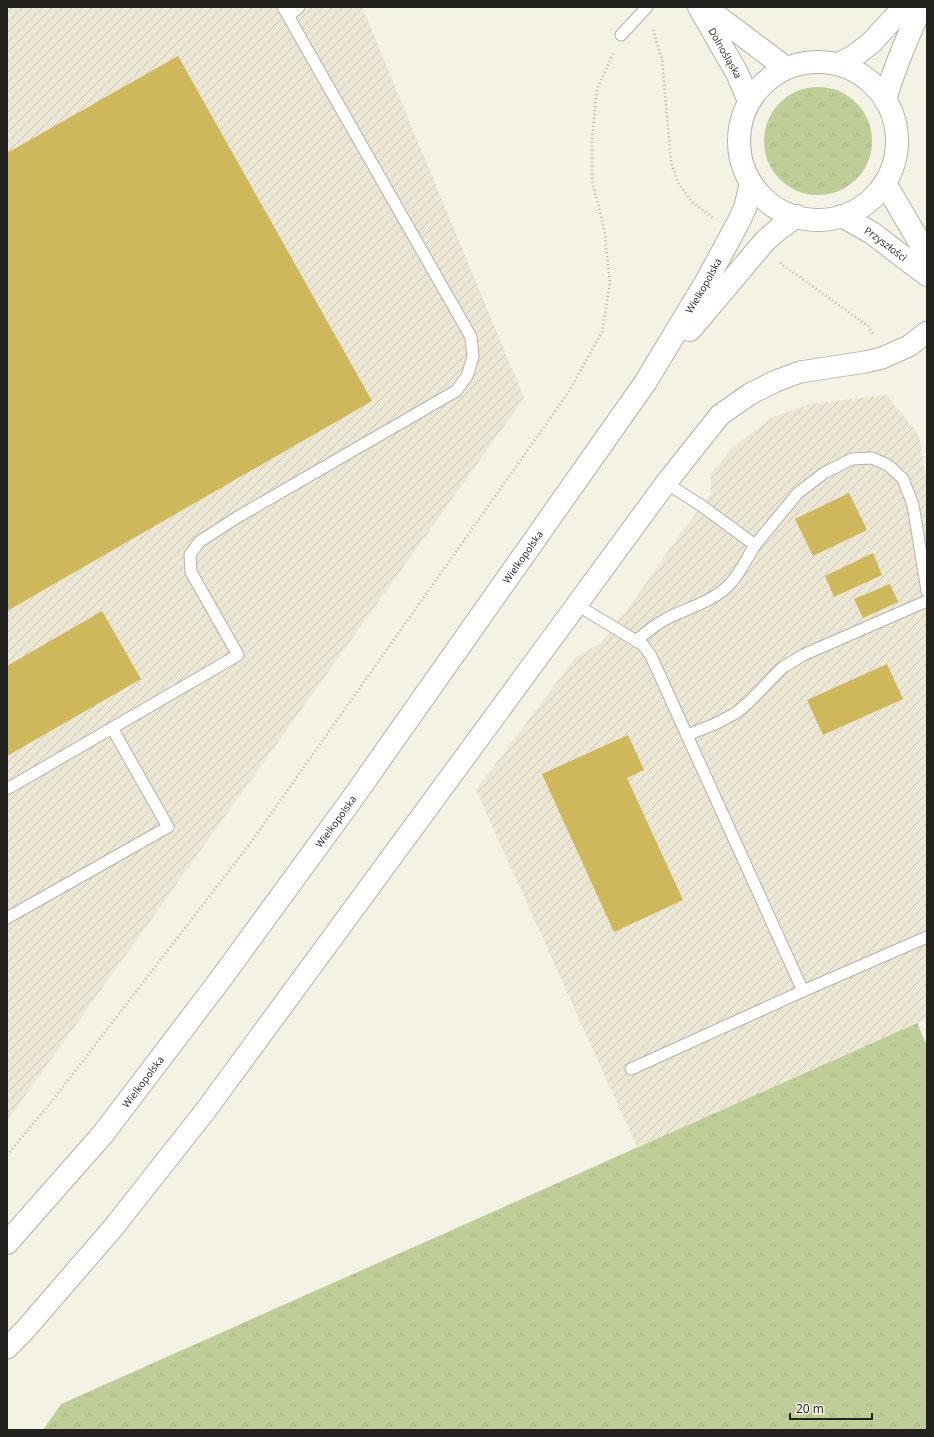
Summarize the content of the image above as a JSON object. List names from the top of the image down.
{
  "streets": {
    "main road": ["Dolnośląska", "Przyszłości", "Wielkopolska"]
  },
  "scale_bar": "20 m"
}
